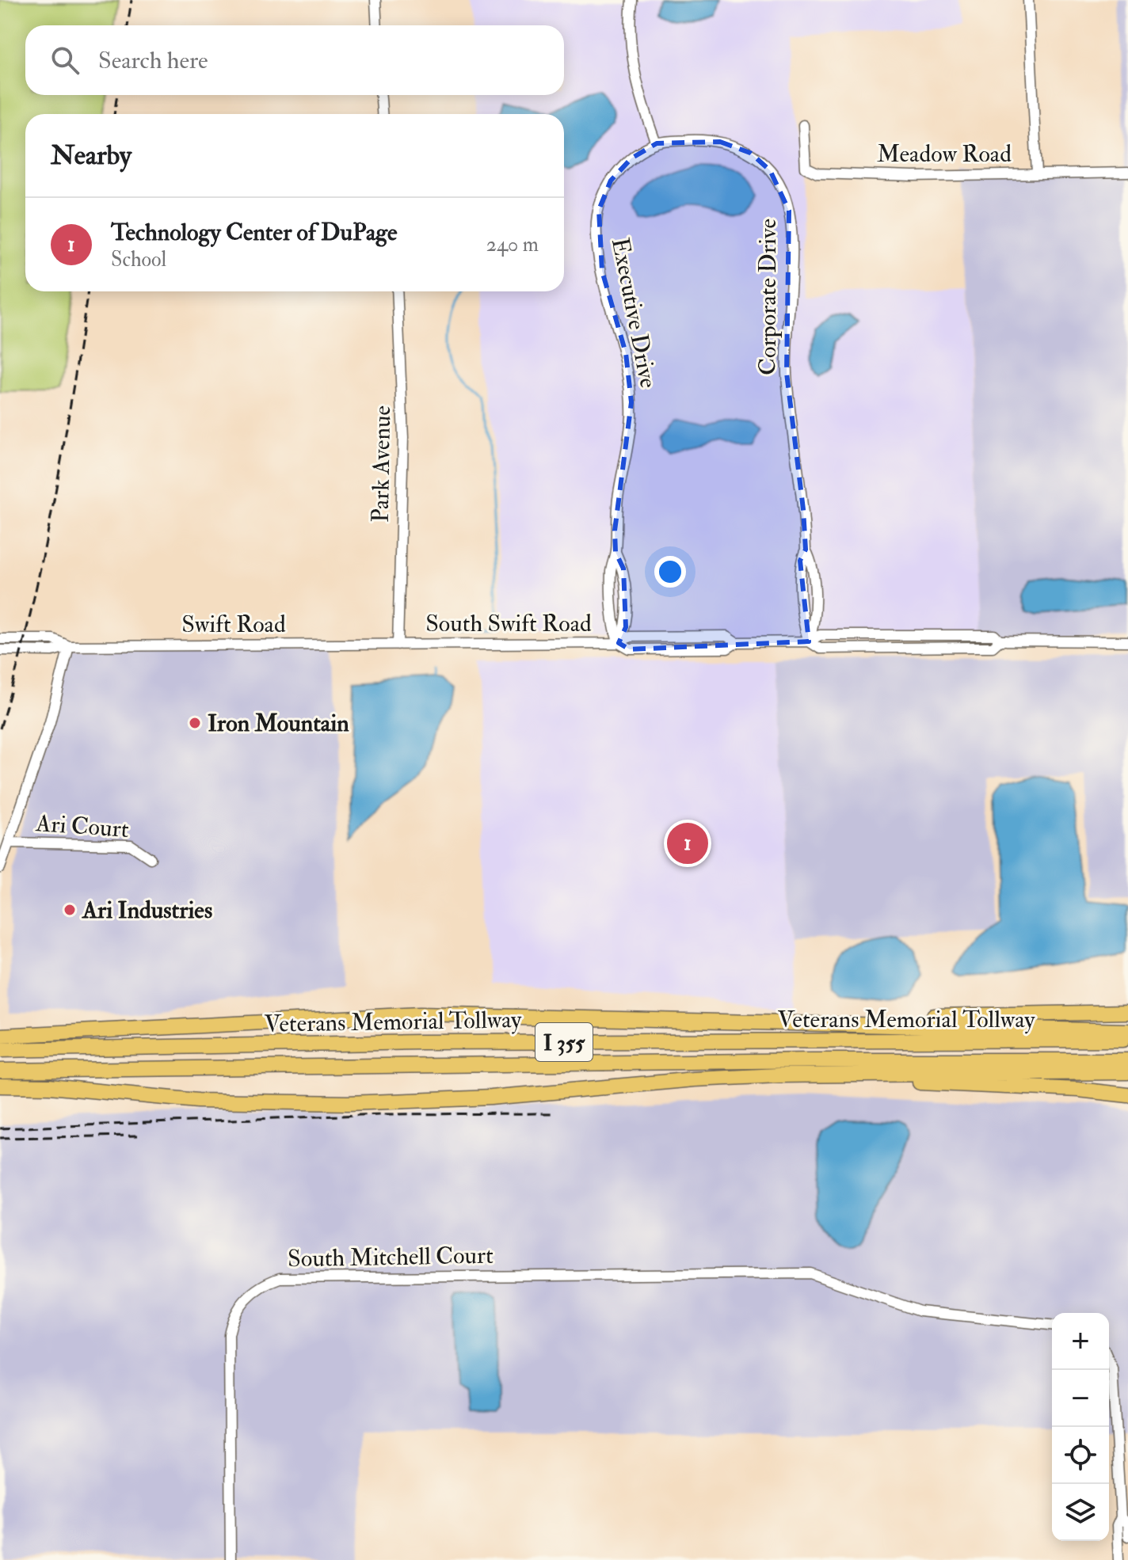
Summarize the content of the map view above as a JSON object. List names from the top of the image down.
{
  "streets": {
    "highway": ["Veterans Memorial Tollway", "I 355"],
    "street": [
      "Meadow Road",
      "Corporate Drive",
      "Executive Drive",
      "Park Avenue",
      "South Swift Road",
      "Swift Road",
      "Ari Court",
      "South Mitchell Court"
    ]
  },
  "crossings": [
    ["Corporate Drive", "Executive Drive"],
    ["Corporate Drive", "South Swift Road"],
    ["Executive Drive", "South Swift Road"],
    ["Park Avenue", "South Swift Road"],
    ["Park Avenue", "Swift Road"],
    ["South Swift Road", "Swift Road"]
  ],
  "places": ["Iron Mountain", "Ari Industries"],
  "page": {
    "search": "Search here",
    "heading": "Nearby",
    "list": [
      {
        "mark": "1",
        "name": "Technology Center of DuPage",
        "note": "School",
        "value": "240 m"
      }
    ],
    "pins": "1",
    "map_buttons": ["+", "−"]
  }
}
